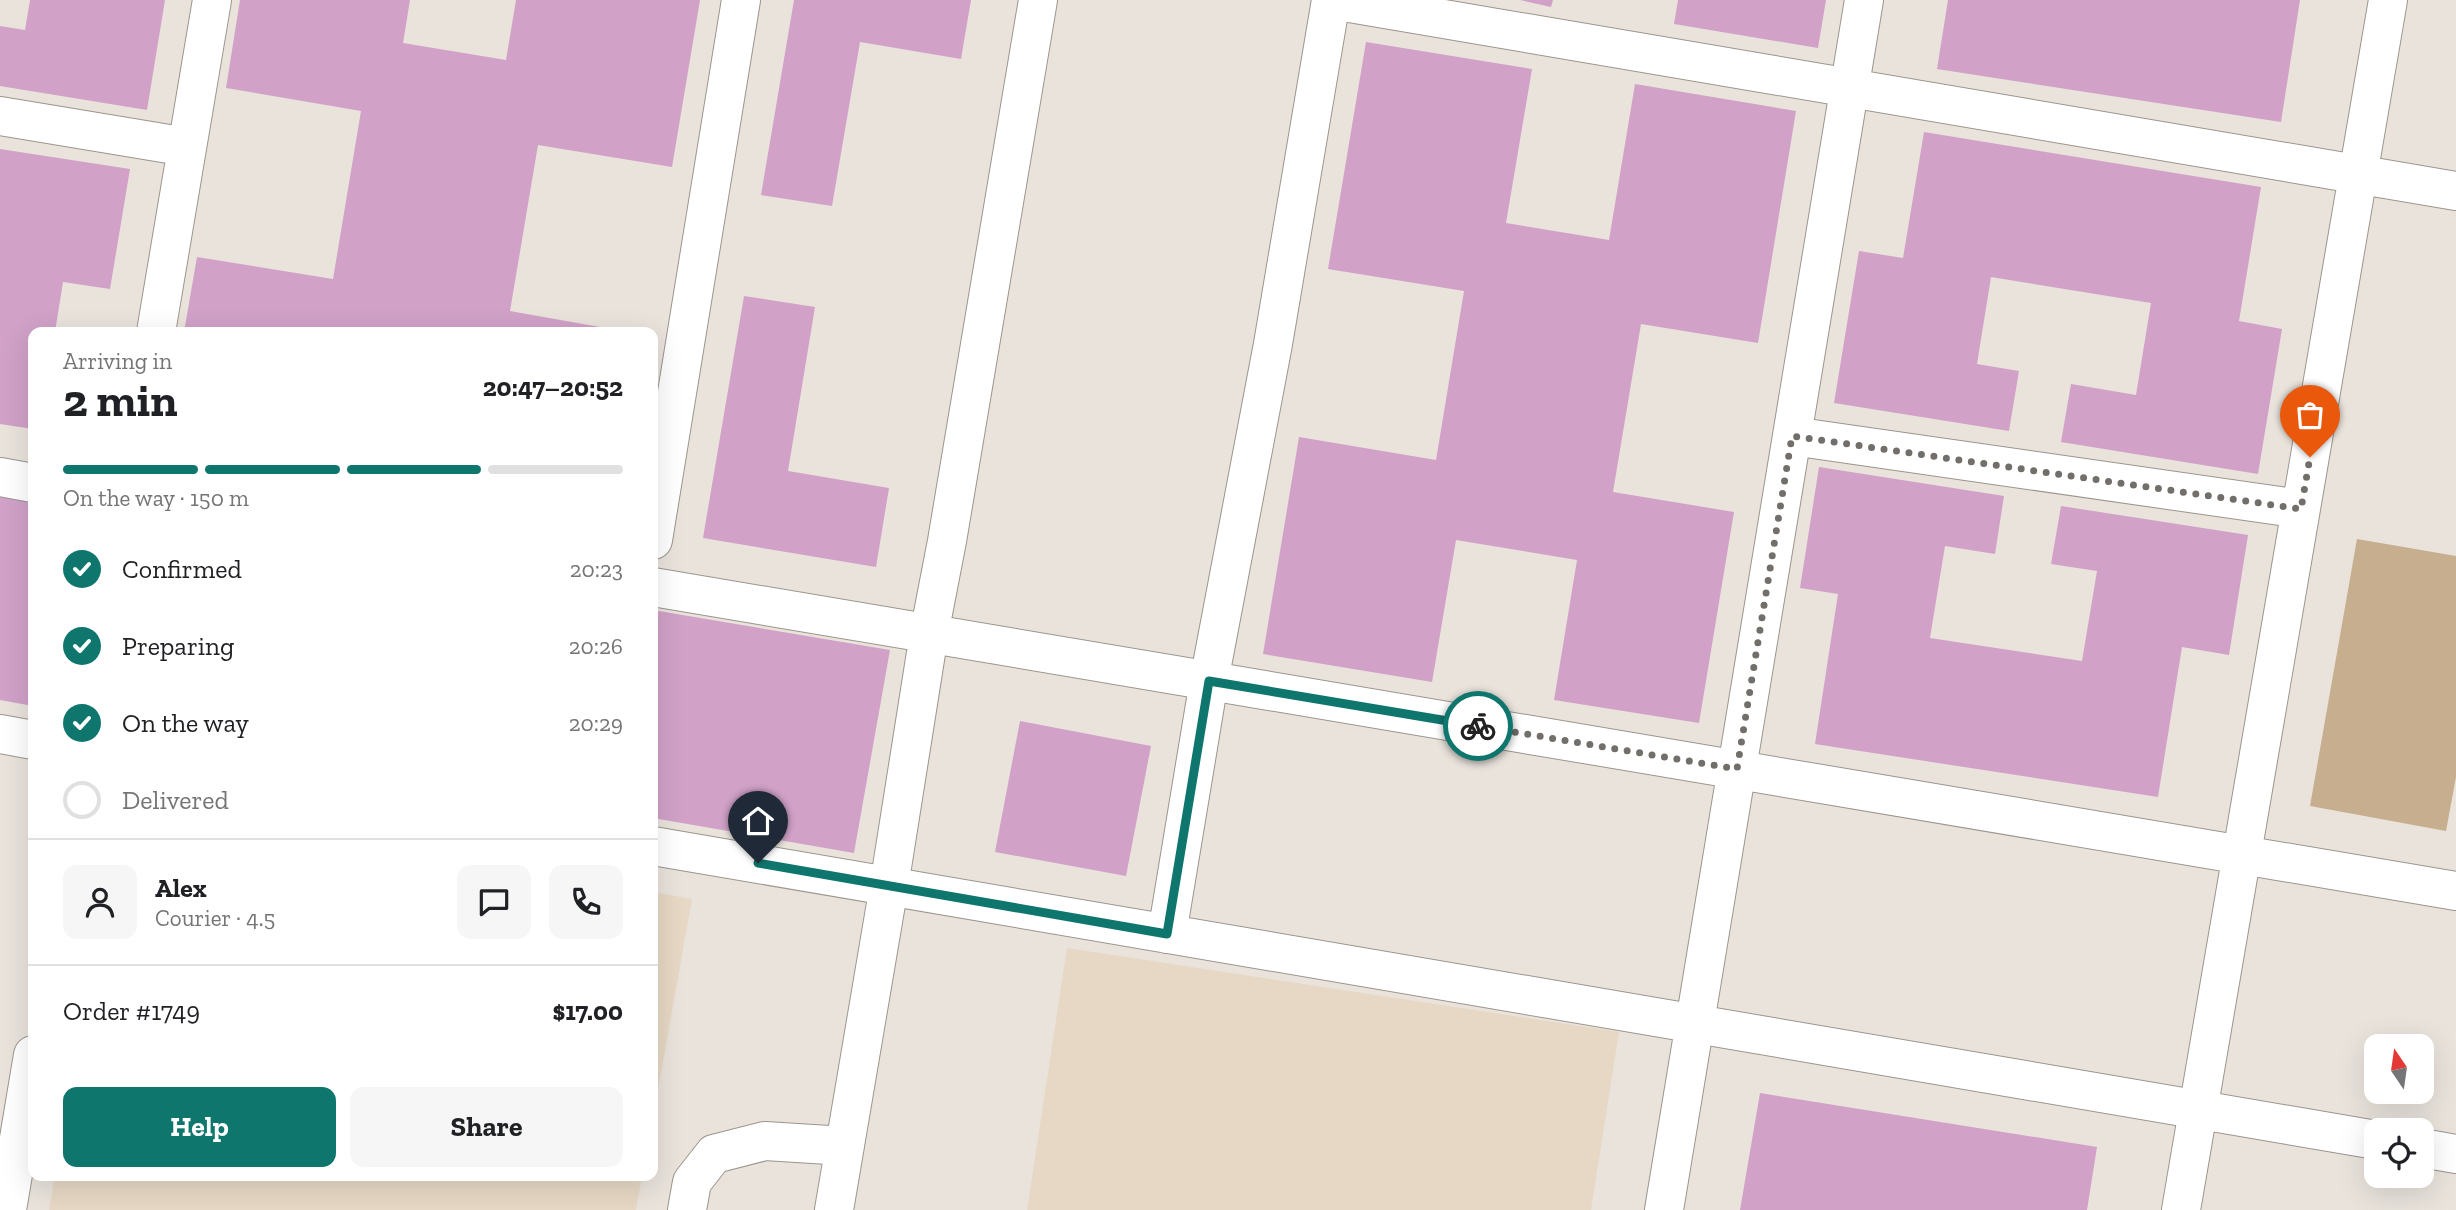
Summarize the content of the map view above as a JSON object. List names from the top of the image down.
{
  "north": "top",
  "page": {
    "heading": ["2 min", "Arriving in", "20:47–20:52"],
    "panel": [
      "Alex",
      "Courier · 4.5",
      "Order #1749",
      "$17.00"
    ],
    "bar": "On the way · 150 m",
    "list": [
      ["Confirmed", "20:23"],
      ["Preparing", "20:26"],
      ["On the way", "20:29"],
      "Delivered"
    ],
    "buttons": ["Help", "Share"]
  }
}
